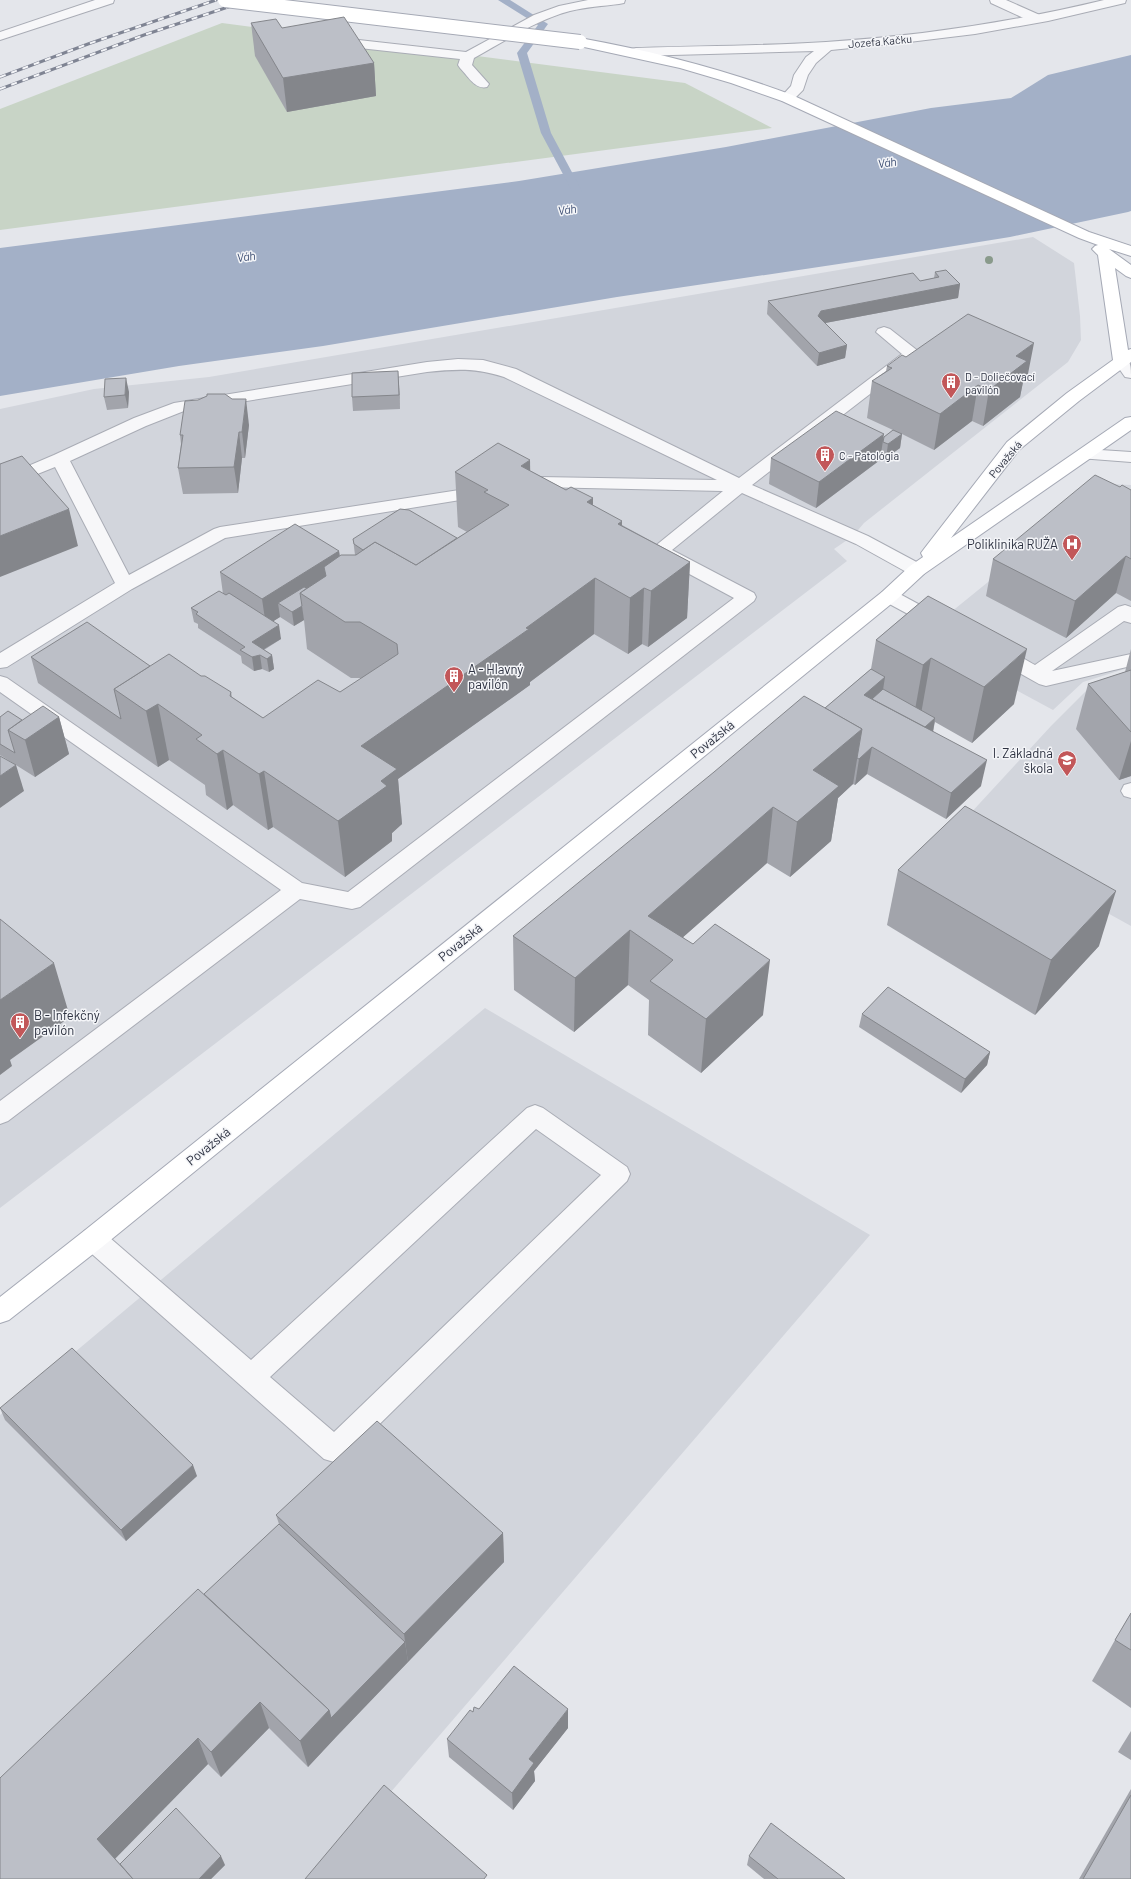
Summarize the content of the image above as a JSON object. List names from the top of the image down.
{
  "streets": {
    "main road": ["Považská"],
    "street": ["Jozefa Kačku"]
  },
  "water": ["Váh"],
  "places": {
    "building": [
      "D - Doliečovací pavilón",
      "C - Patológia",
      "A - Hlavný pavilón",
      "B - Infekčný pavilón"
    ],
    "hospital": ["Poliklinika RUŽA"],
    "school or university": ["I. Základná škola"]
  }
}
